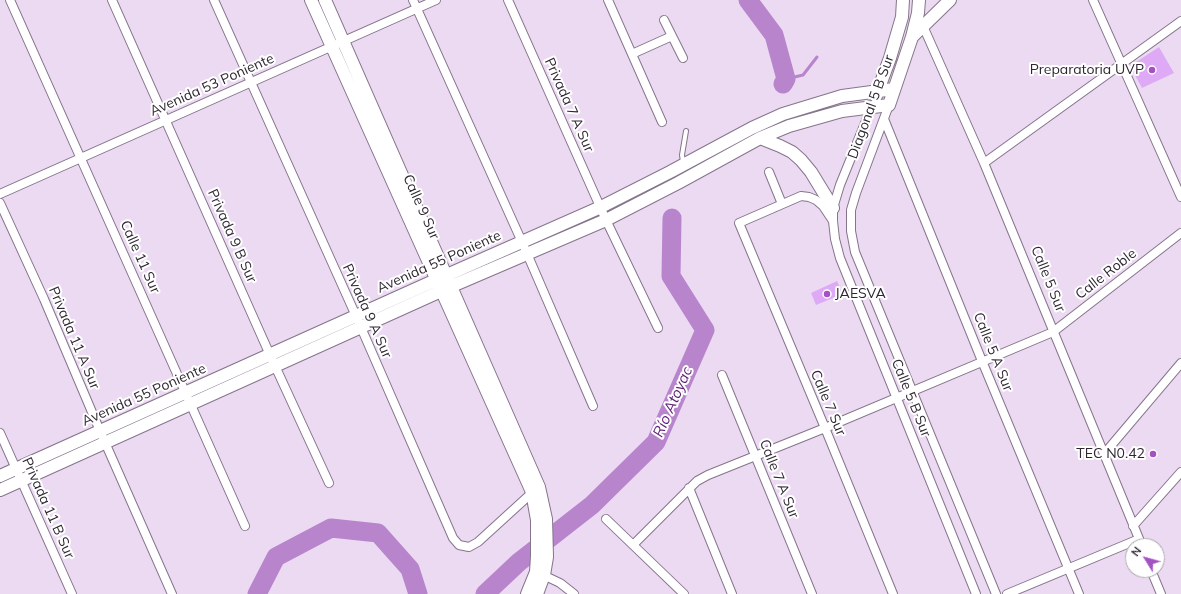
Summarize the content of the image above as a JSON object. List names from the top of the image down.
{
  "streets": {
    "main road": ["Diagonal 5 B Sur", "Calle 9 Sur", "Avenida 55 Poniente"],
    "street": [
      "Avenida 53 Poniente",
      "Privada 7 A Sur",
      "Privada 9 B Sur",
      "Calle 11 Sur",
      "Calle Roble",
      "Calle 5 Sur",
      "Privada 9 A Sur",
      "Privada 11 A Sur",
      "Calle 5 A Sur",
      "Calle 5 B Sur",
      "Calle 7 Sur",
      "Calle 7 A Sur",
      "Privada 11 B Sur"
    ]
  },
  "crossings": [
    ["Avenida 53 Poniente", "Calle 9 Sur"],
    ["Avenida 53 Poniente", "Privada 9 B Sur"],
    ["Avenida 53 Poniente", "Calle 11 Sur"],
    ["Avenida 53 Poniente", "Privada 9 A Sur"],
    ["Privada 7 A Sur", "Avenida 55 Poniente"],
    ["Diagonal 5 B Sur", "Avenida 55 Poniente"],
    ["Diagonal 5 B Sur", "Calle 5 A Sur"],
    ["Diagonal 5 B Sur", "Calle 5 B Sur"],
    ["Calle 9 Sur", "Avenida 55 Poniente"],
    ["Calle 9 Sur", "Privada 9 A Sur"],
    ["Privada 9 B Sur", "Avenida 55 Poniente"],
    ["Calle 11 Sur", "Avenida 55 Poniente"],
    ["Avenida 55 Poniente", "Privada 9 A Sur"],
    ["Avenida 55 Poniente", "Privada 11 A Sur"],
    ["Avenida 55 Poniente", "Privada 11 B Sur"],
    ["Calle Roble", "Calle 5 Sur"],
    ["Calle Roble", "Calle 5 A Sur"],
    ["Calle Roble", "Calle 5 B Sur"],
    ["Calle Roble", "Calle 7 Sur"],
    ["Calle Roble", "Calle 7 A Sur"]
  ],
  "water": ["Río Atoyac"],
  "places": ["Preparatoria UVP", "JAESVA", "TEC N0.42"],
  "north": "top left"
}
